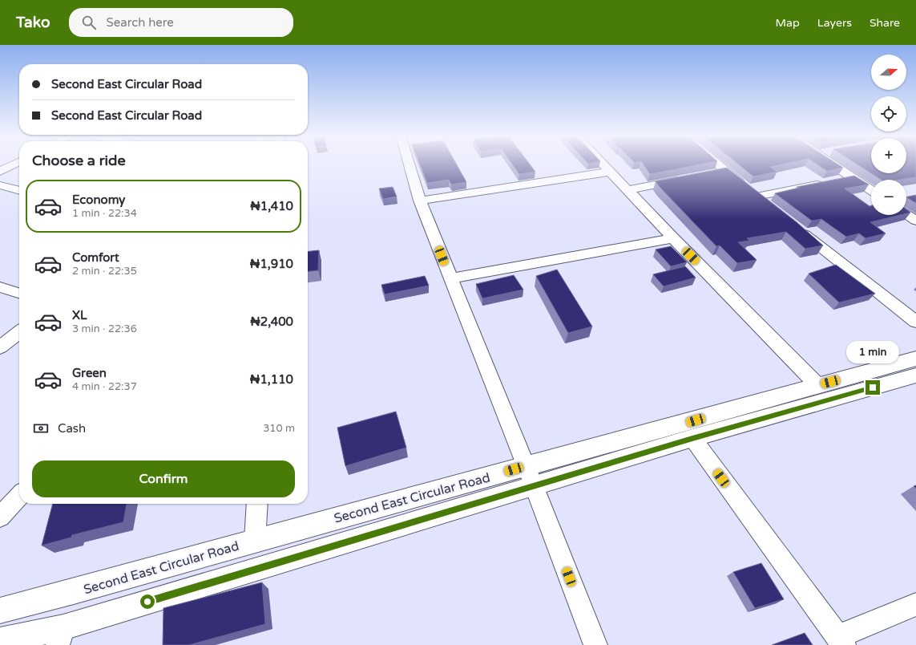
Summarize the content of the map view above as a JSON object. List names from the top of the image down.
{
  "streets": {
    "main road": ["Second East Circular Road"]
  },
  "north": "right",
  "page": {
    "header": "Tako",
    "search": "Search here",
    "nav": ["Map", "Layers", "Share"],
    "map_buttons": ["+", "−"],
    "banner": ["Second East Circular Road", "Second East Circular Road"],
    "heading": "Choose a ride",
    "list": [
      {
        "name": "Economy",
        "note": "1 min · 22:34",
        "value": "₦1,410"
      },
      {
        "name": "Comfort",
        "note": "2 min · 22:35",
        "value": "₦1,910"
      },
      {
        "name": "XL",
        "note": "3 min · 22:36",
        "value": "₦2,400"
      },
      {
        "name": "Green",
        "note": "4 min · 22:37",
        "value": "₦1,110"
      }
    ],
    "bubble": "1 min",
    "pay": ["Cash", "310 m"],
    "buttons": "Confirm"
  }
}
